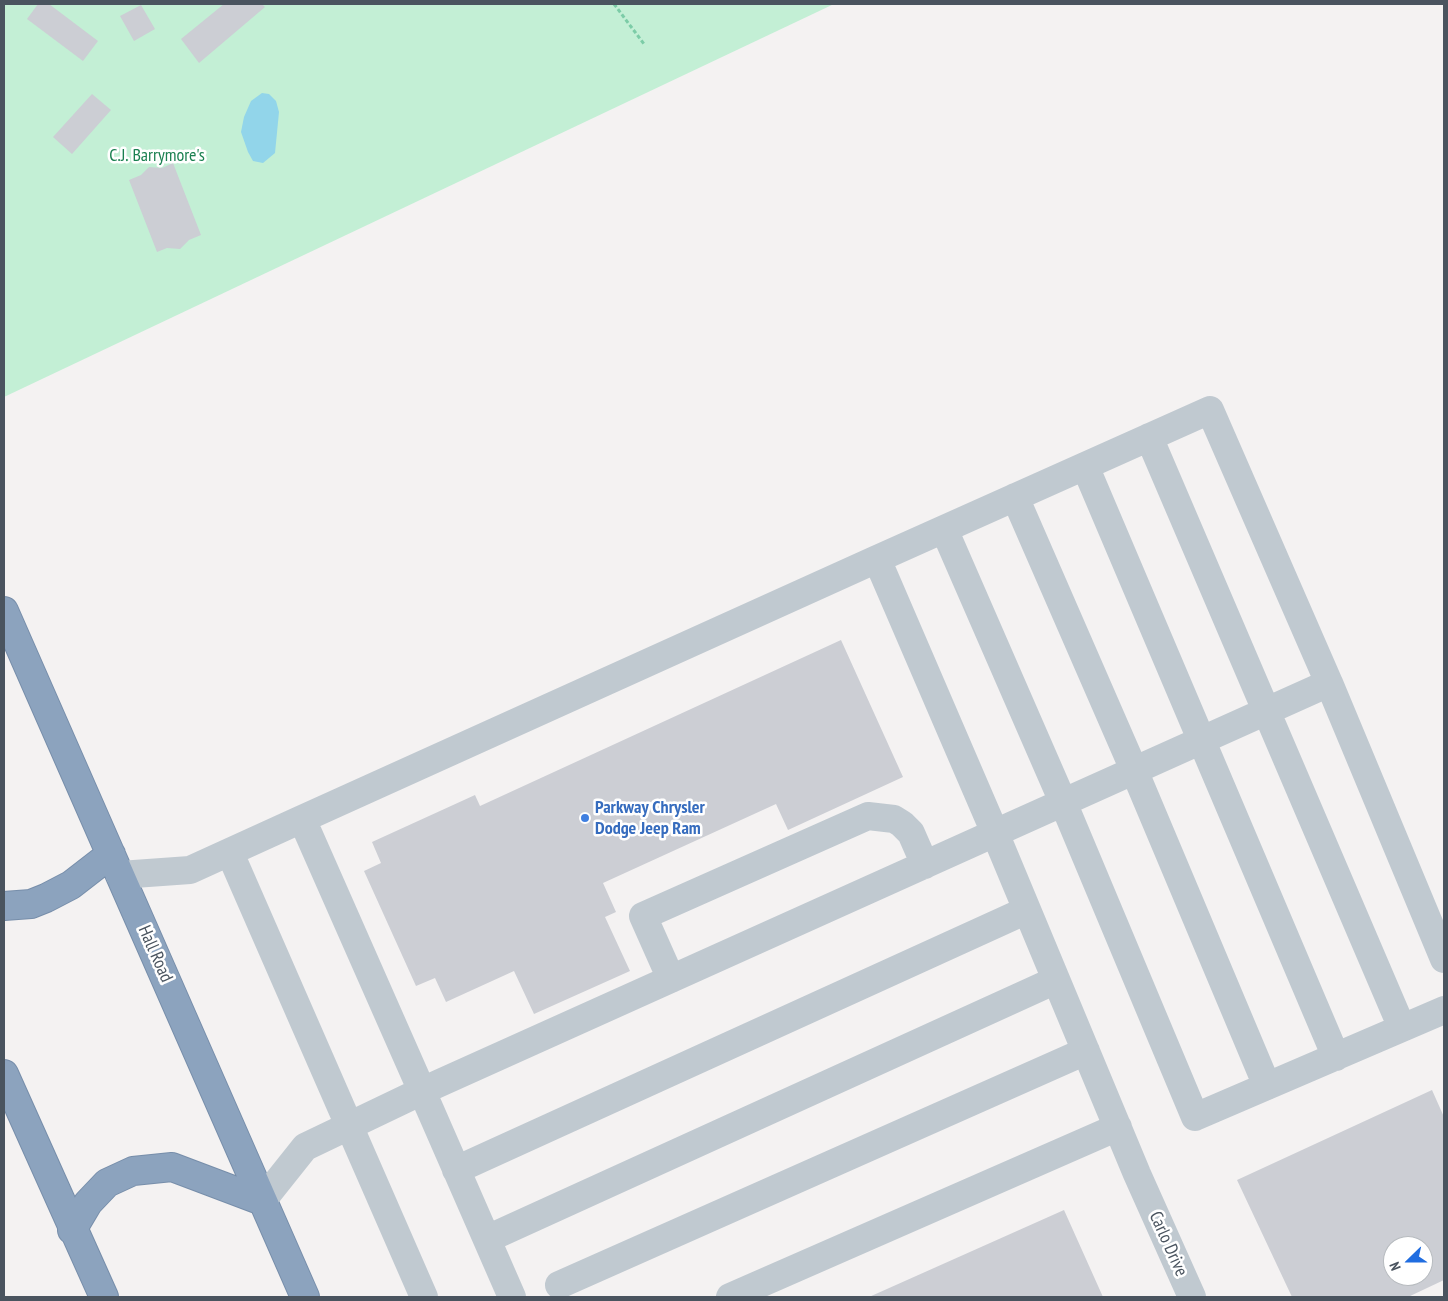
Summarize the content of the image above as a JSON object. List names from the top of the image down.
{
  "streets": {
    "highway": ["Hall Road"],
    "street": ["Carlo Drive"]
  },
  "parks": ["C.J. Barrymore's"],
  "places": ["Parkway Chrysler Dodge Jeep Ram"],
  "north": "left"
}
